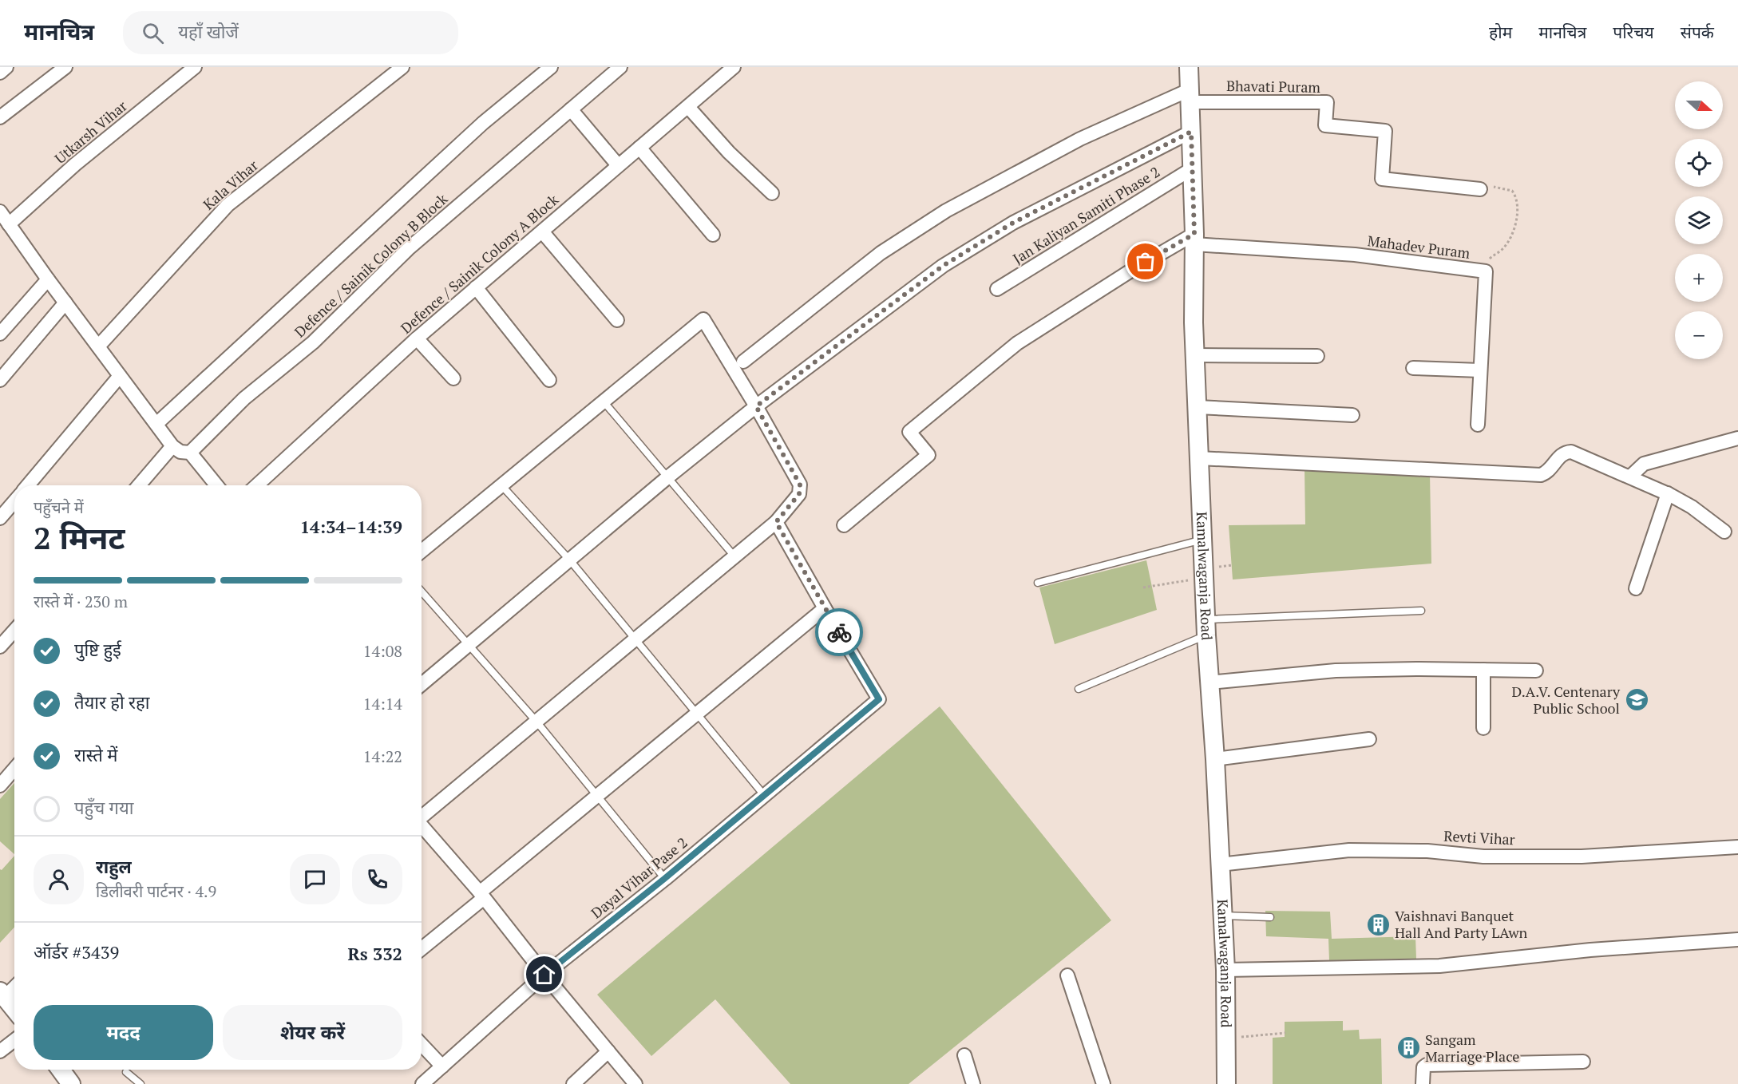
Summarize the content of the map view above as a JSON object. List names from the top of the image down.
{
  "streets": {
    "main road": ["Kamalwaganja Road"],
    "street": [
      "Bhavati Puram",
      "Utkarsh Vihar",
      "Kala Vihar",
      "Jan Kaliyan Samiti Phase 2",
      "Mahadev Puram",
      "Defence / Sainik Colony A Block",
      "Defence / Sainik Colony B Block",
      "Revti Vihar",
      "Dayal Vihar Pase 2"
    ]
  },
  "crossings": [
    ["Bhavati Puram", "Kamalwaganja Road"],
    ["Jan Kaliyan Samiti Phase 2", "Kamalwaganja Road"],
    ["Mahadev Puram", "Kamalwaganja Road"],
    ["Kamalwaganja Road", "Revti Vihar"]
  ],
  "places": {
    "school or university": ["D.A.V. Centenary Public School"],
    "building": ["Vaishnavi Banquet Hall And Party LAwn", "Sangam Marriage Place"]
  },
  "north": "right",
  "page": {
    "header": "मानचित्र",
    "search": "यहाँ खोजें",
    "nav": [
      "होम",
      "मानचित्र",
      "परिचय",
      "संपर्क"
    ],
    "map_buttons": ["+", "−"],
    "heading": ["2 मिनट", "पहुँचने में", "14:34–14:39"],
    "panel": [
      "राहुल",
      "डिलीवरी पार्टनर · 4.9",
      "ऑर्डर #3439",
      "Rs 332"
    ],
    "bar": "रास्ते में · 230 m",
    "list": [
      ["पुष्टि हुई", "14:08"],
      ["तैयार हो रहा", "14:14"],
      ["रास्ते में", "14:22"],
      "पहुँच गया"
    ],
    "buttons": ["मदद", "शेयर करें"]
  }
}
